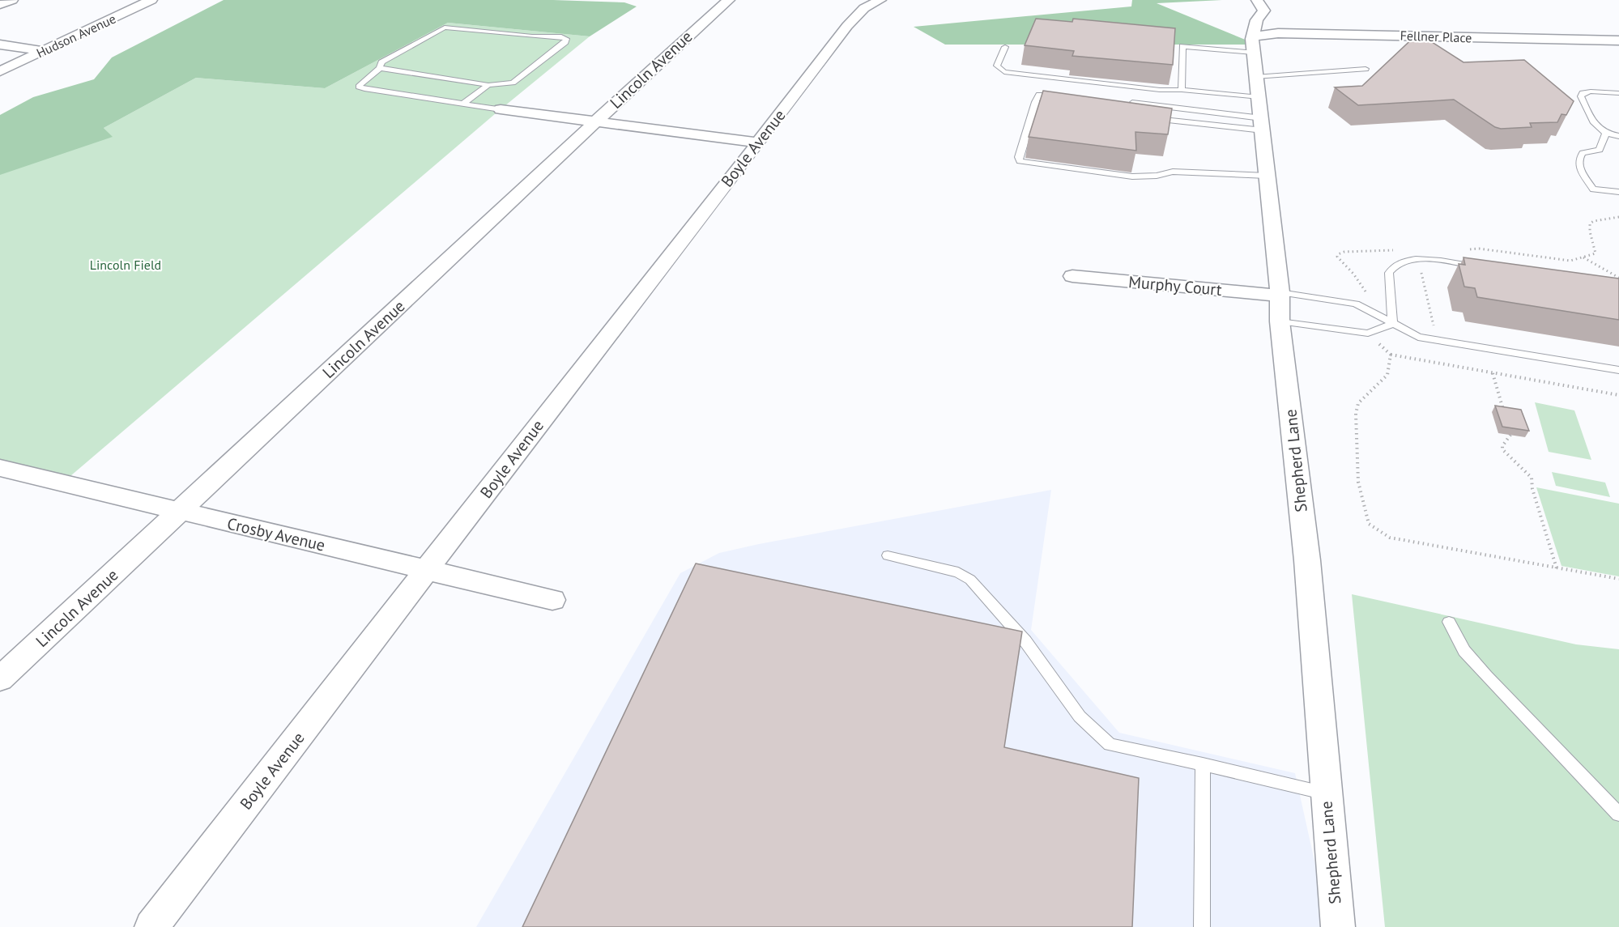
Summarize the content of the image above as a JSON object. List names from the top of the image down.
{
  "streets": {
    "street": [
      "Hudson Avenue",
      "Fellner Place",
      "Lincoln Avenue",
      "Boyle Avenue",
      "Murphy Court",
      "Shepherd Lane",
      "Crosby Avenue"
    ]
  },
  "crossings": [
    ["Fellner Place", "Shepherd Lane"],
    ["Lincoln Avenue", "Crosby Avenue"],
    ["Boyle Avenue", "Crosby Avenue"],
    ["Murphy Court", "Shepherd Lane"]
  ],
  "parks": ["Lincoln Field"]
}
